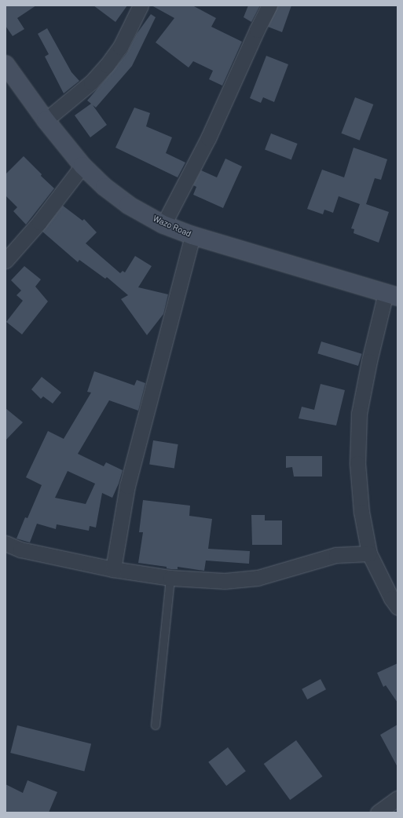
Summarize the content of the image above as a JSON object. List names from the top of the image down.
{
  "streets": {
    "main road": ["Wazo Road"]
  }
}
